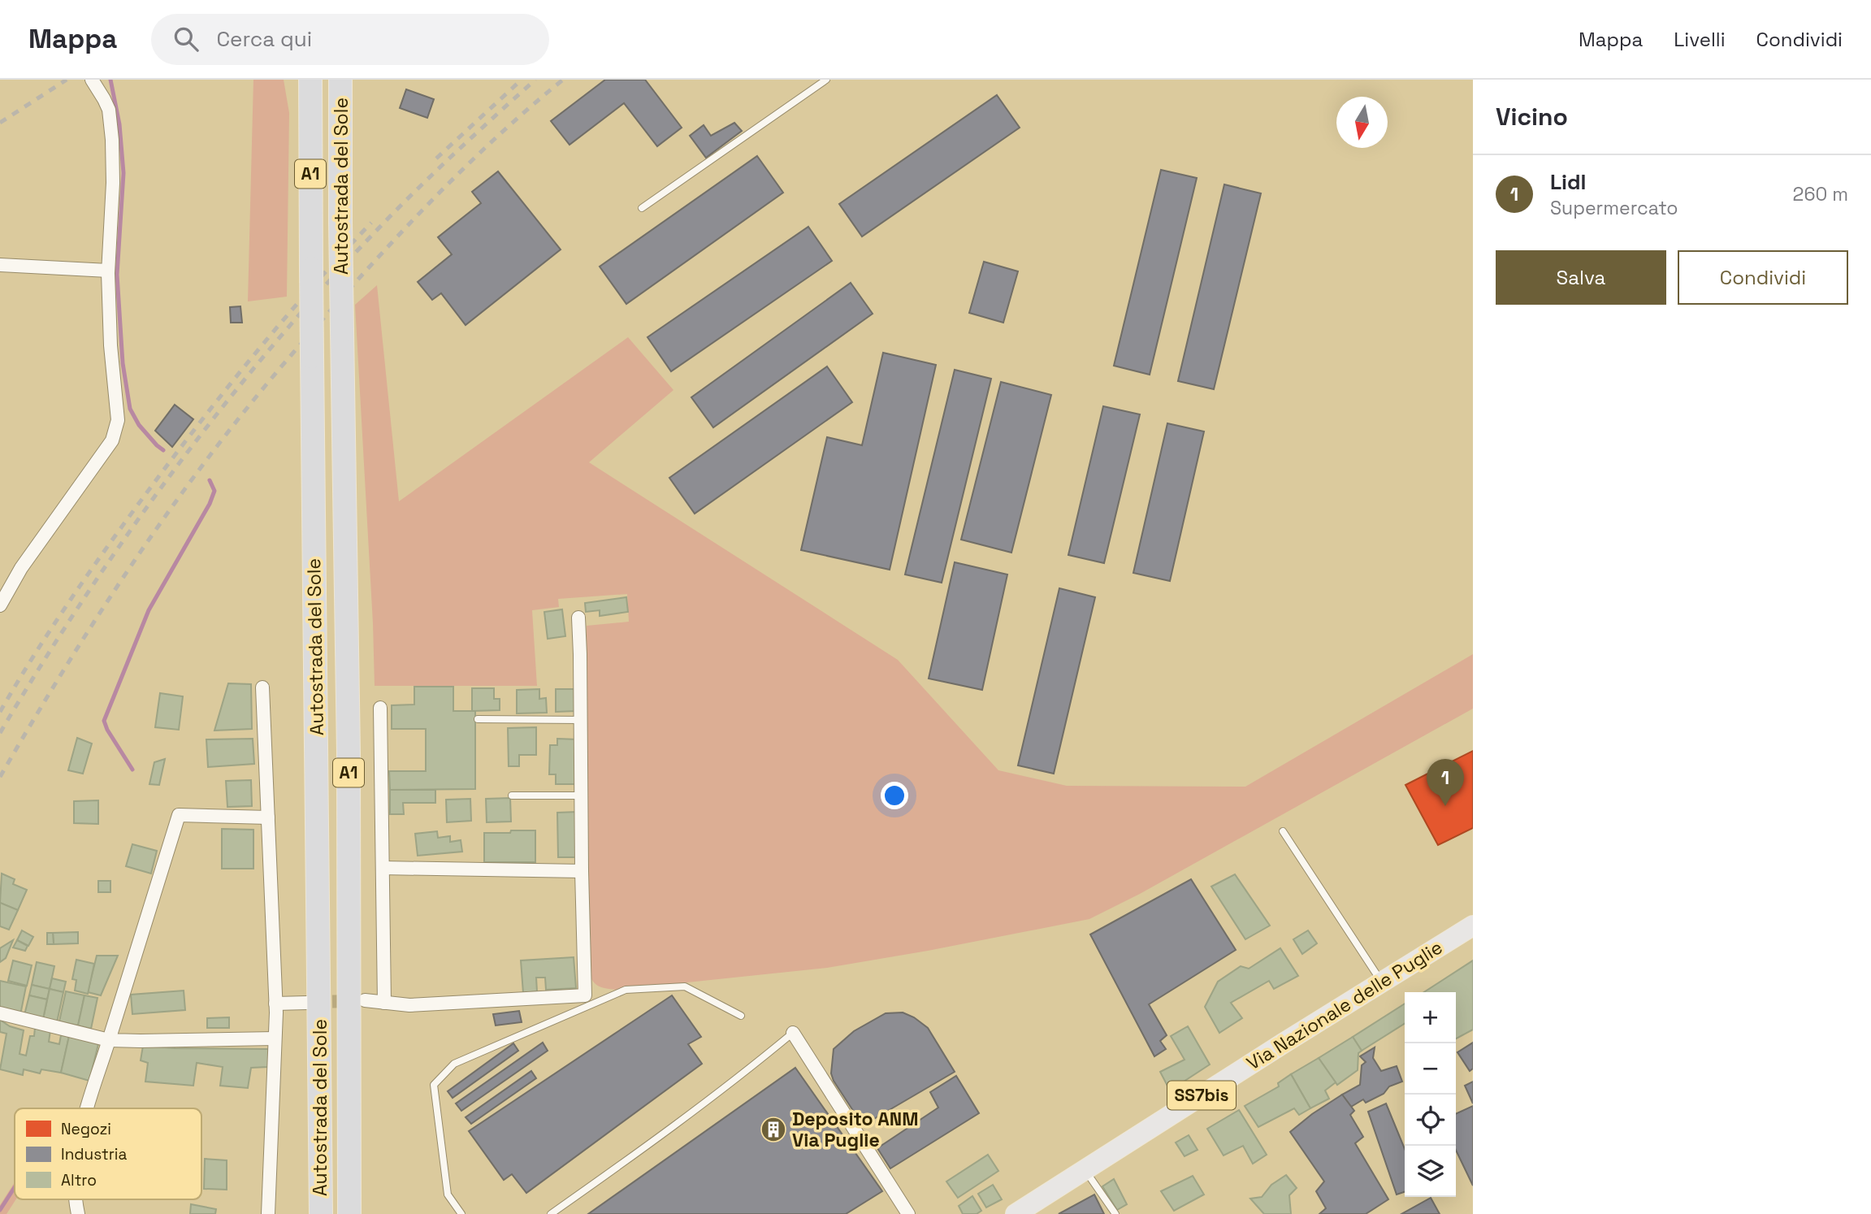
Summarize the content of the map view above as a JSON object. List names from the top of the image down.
{
  "streets": {
    "highway": ["A1", "Autostrada del Sole"],
    "main road": ["Via Nazionale delle Puglie", "SS7bis"]
  },
  "places": {
    "building": ["Deposito ANM Via Puglie"]
  },
  "legend": ["Negozi", "Industria", "Altro"],
  "north": "bottom",
  "page": {
    "header": "Mappa",
    "search": "Cerca qui",
    "nav": ["Mappa", "Livelli", "Condividi"],
    "heading": "Vicino",
    "list": [
      {
        "mark": "1",
        "name": "Lidl",
        "note": "Supermercato",
        "value": "260 m"
      }
    ],
    "buttons": ["Salva", "Condividi"],
    "pins": "1",
    "map_buttons": ["+", "−"]
  }
}
